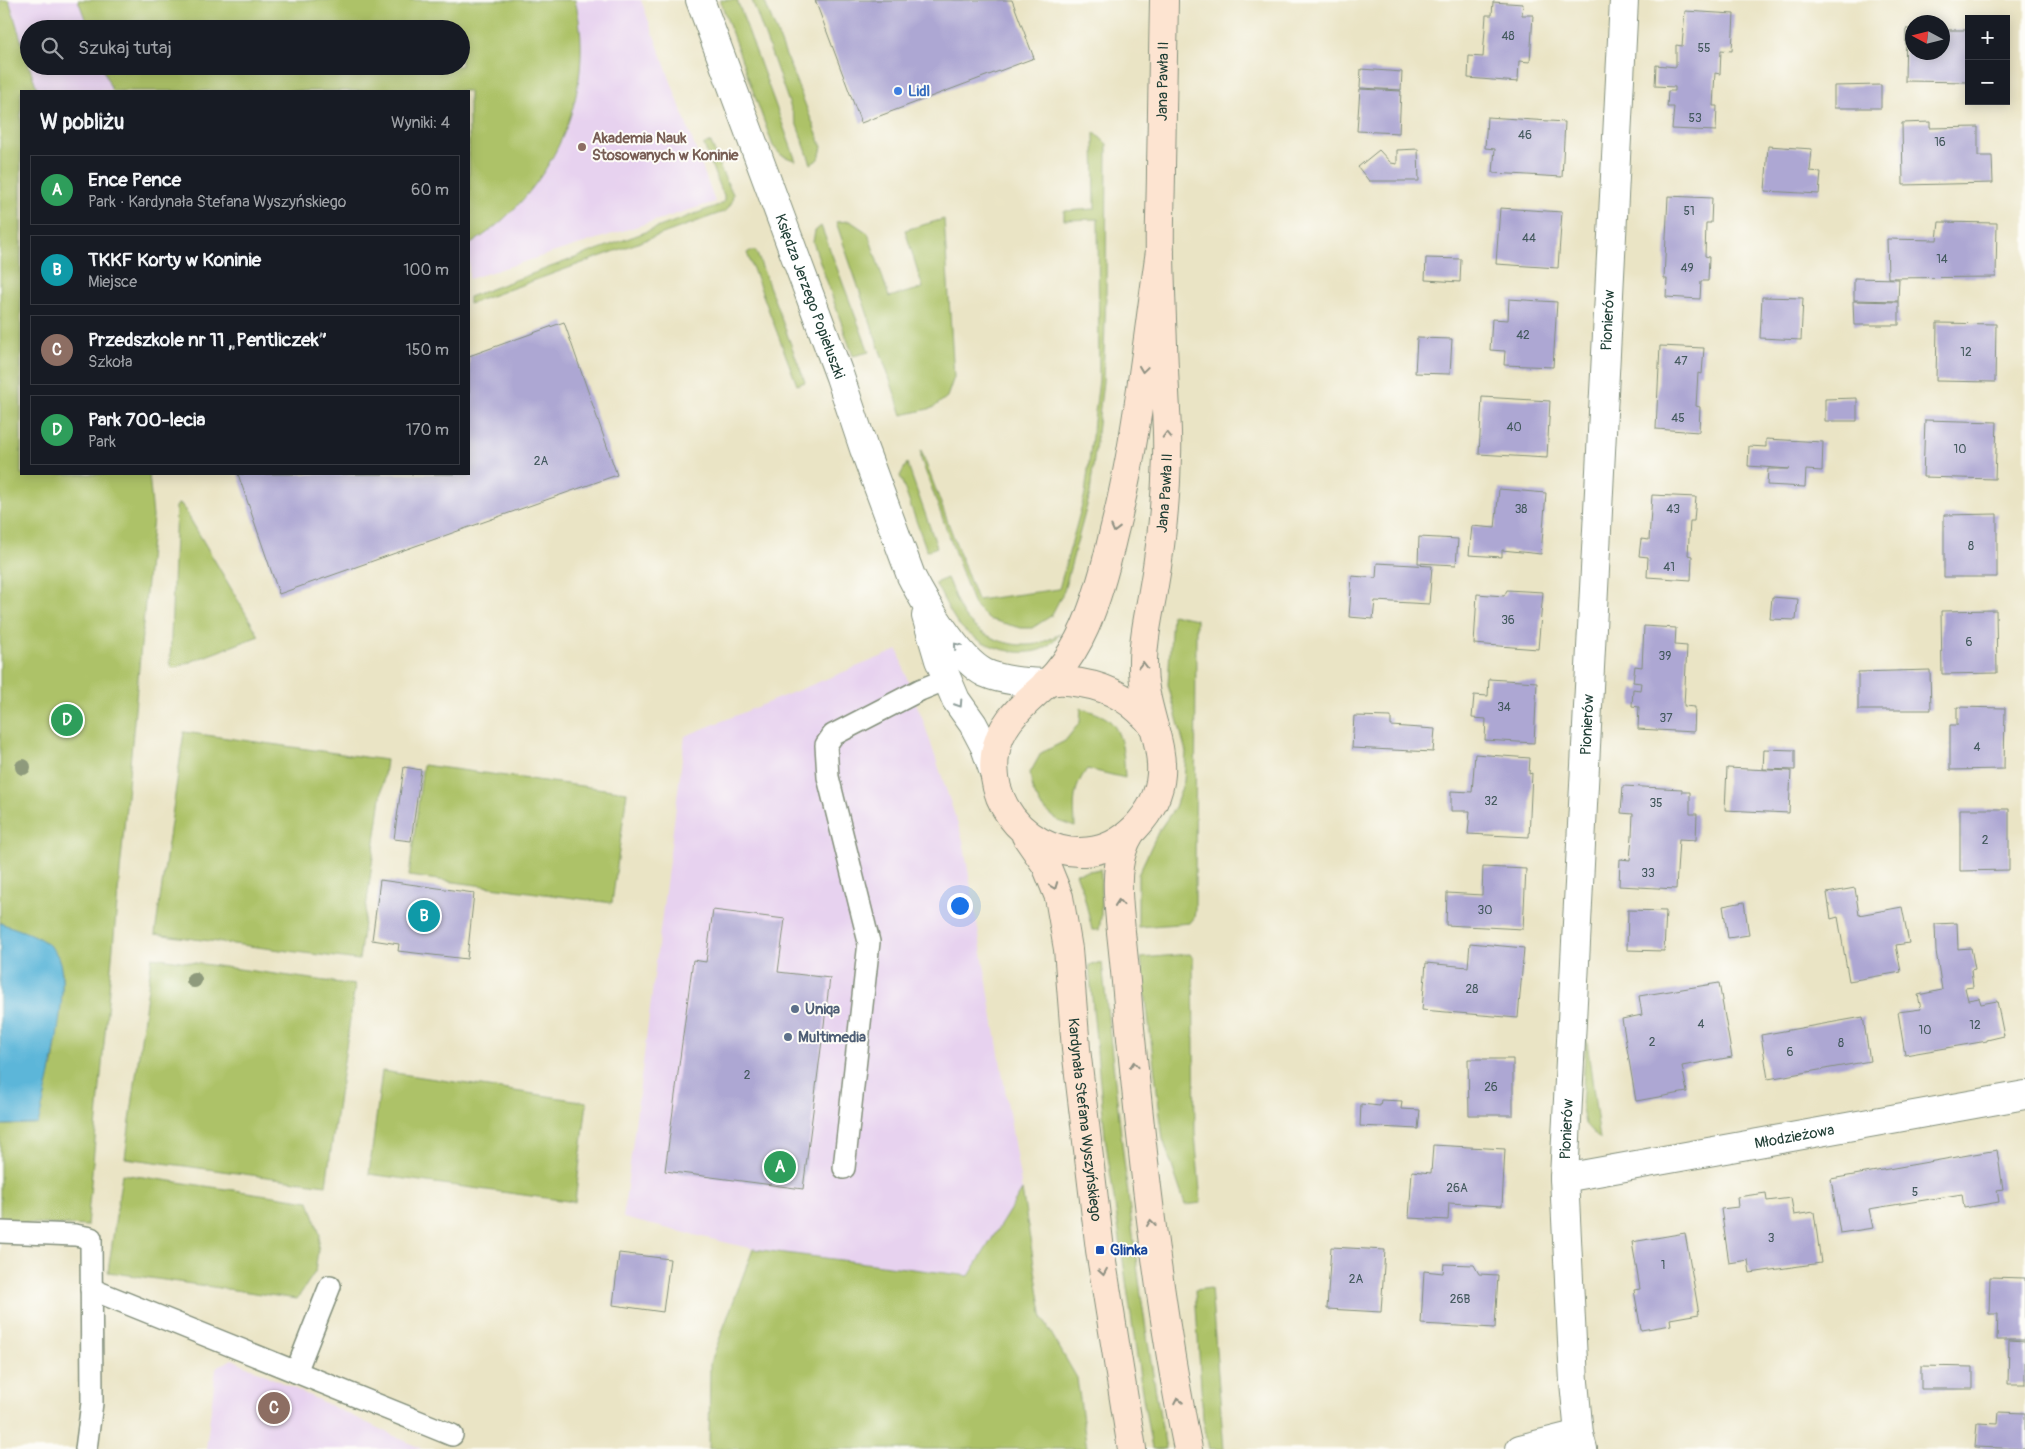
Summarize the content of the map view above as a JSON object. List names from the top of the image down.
{
  "streets": {
    "main road": ["Jana Pawła II", "Kardynała Stefana Wyszyńskiego"],
    "street": ["Księdza Jerzego Popiełuszki", "Pionierów", "Młodzieżowa"]
  },
  "crossings": [
    ["Jana Pawła II", "Księdza Jerzego Popiełuszki"],
    ["Jana Pawła II", "Kardynała Stefana Wyszyńskiego"],
    ["Księdza Jerzego Popiełuszki", "Kardynała Stefana Wyszyńskiego"],
    ["Pionierów", "Młodzieżowa"]
  ],
  "places": {
    "other": [
      "Lidl",
      "Akademia Nauk Stosowanych w Koninie",
      "Uniqa",
      "Multimedia"
    ],
    "transit": ["Glinka"]
  },
  "house_numbers": [
    "48",
    "55",
    "53",
    "46",
    "16",
    "51",
    "44",
    "14",
    "49",
    "42",
    "12",
    "47",
    "45",
    "40",
    "10",
    "2A",
    "38",
    "43",
    "8",
    "41",
    "36",
    "6",
    "39",
    "34",
    "37",
    "4",
    "32",
    "35",
    "2",
    "33",
    "30",
    "28",
    "4",
    "12",
    "10",
    "2",
    "8",
    "6",
    "2",
    "26",
    "26A",
    "5",
    "3",
    "1",
    "2A",
    "26B"
  ],
  "north": "left",
  "page": {
    "map_buttons": ["+", "−"],
    "search": "Szukaj tutaj",
    "heading": ["W pobliżu", "Wyniki: 4"],
    "list": [
      {
        "mark": "A",
        "name": "Ence Pence",
        "note": "Park · Kardynała Stefana Wyszyńskiego",
        "value": "60 m"
      },
      {
        "mark": "B",
        "name": "TKKF Korty w Koninie",
        "note": "Miejsce",
        "value": "100 m"
      },
      {
        "mark": "C",
        "name": "Przedszkole nr 11 „Pentliczek”",
        "note": "Szkoła",
        "value": "150 m"
      },
      {
        "mark": "D",
        "name": "Park 700-lecia",
        "note": "Park",
        "value": "170 m"
      }
    ],
    "pins": [
      "D",
      "B",
      "A",
      "C"
    ]
  }
}
